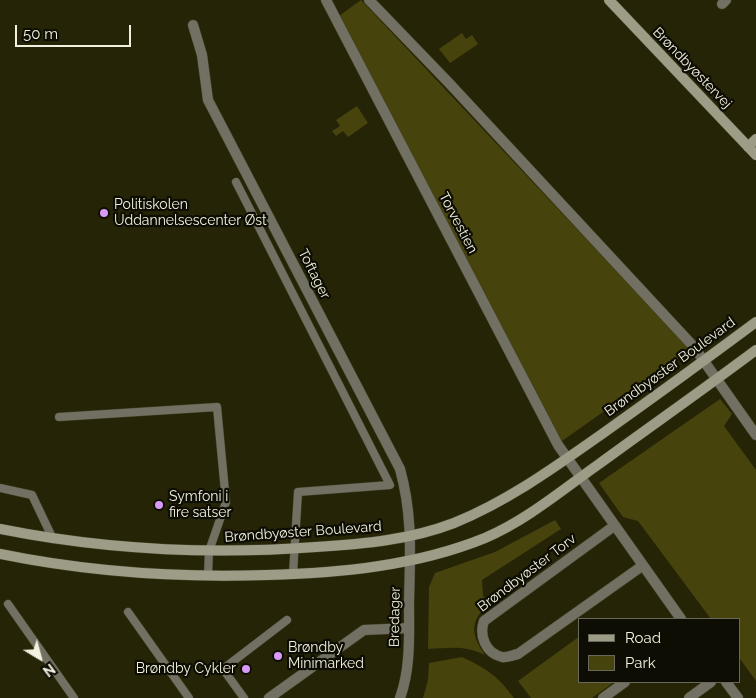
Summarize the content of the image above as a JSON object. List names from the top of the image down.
{
  "streets": {
    "street": [
      "Brøndbyøstervej",
      "Torvestien",
      "Toftager",
      "Brøndbyøster Boulevard",
      "Brøndbyøster Torv",
      "Bredager"
    ]
  },
  "crossings": [
    ["Torvestien", "Brøndbyøster Boulevard"],
    ["Toftager", "Brøndbyøster Boulevard"],
    ["Toftager", "Bredager"],
    ["Brøndbyøster Boulevard", "Bredager"]
  ],
  "places": [
    "Politiskolen Uddannelsescenter Øst",
    "Symfoni i fire satser",
    "Brøndby Minimarked",
    "Brøndby Cykler"
  ],
  "legend": ["Road", "Park"],
  "scale_bar": "50 m",
  "north": "bottom right"
}
